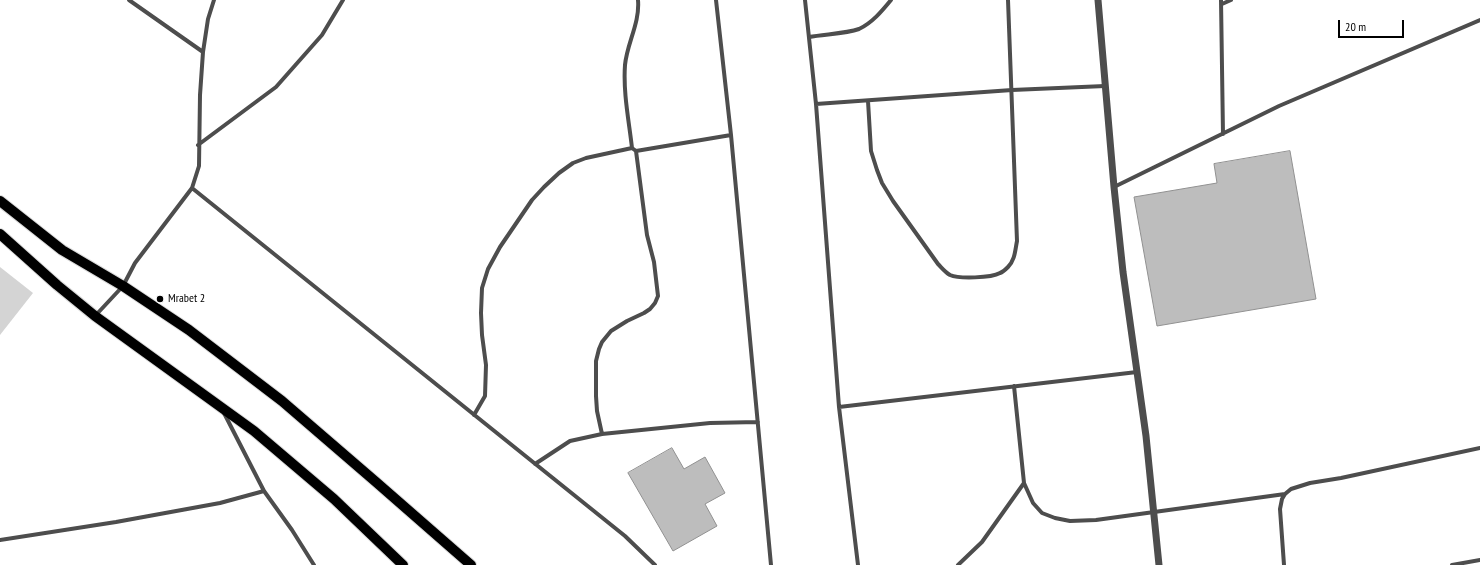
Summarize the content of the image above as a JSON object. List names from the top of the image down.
{
  "places": ["Mrabet 2"],
  "scale_bar": "20 m"
}
